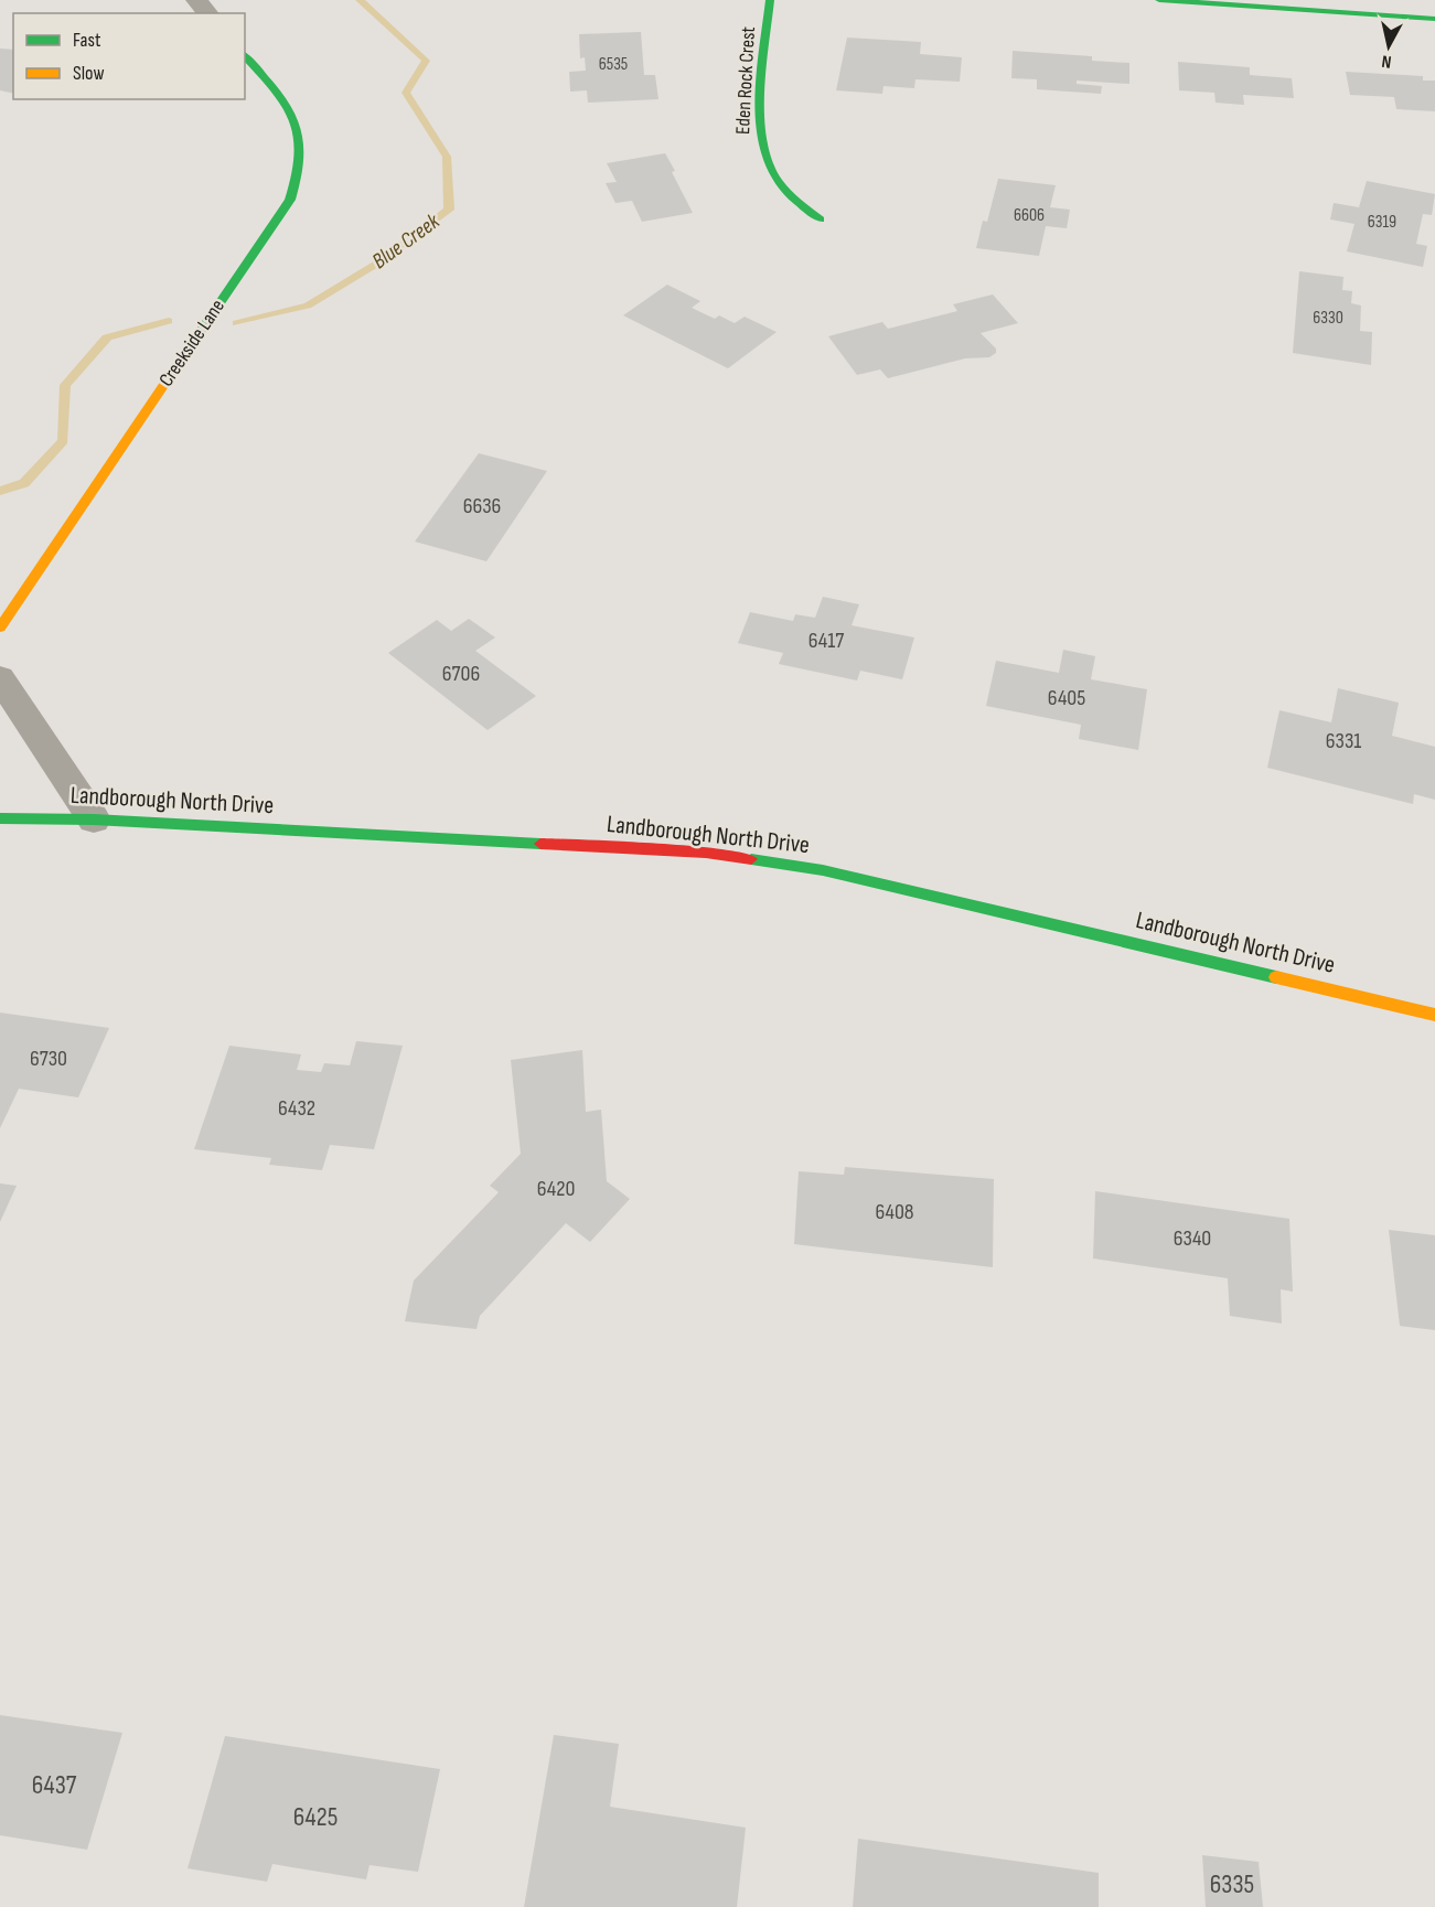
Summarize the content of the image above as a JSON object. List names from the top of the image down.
{
  "streets": {
    "street": ["Eden Rock Crest", "Creekside Lane", "Landborough North Drive"]
  },
  "water": ["Blue Creek"],
  "house_numbers": [
    "6535",
    "6606",
    "6319",
    "6330",
    "6636",
    "6417",
    "6706",
    "6405",
    "6331",
    "6730",
    "6432",
    "6420",
    "6408",
    "6340",
    "6437",
    "6425",
    "6335"
  ],
  "legend": ["Fast", "Slow"],
  "north": "bottom"
}
